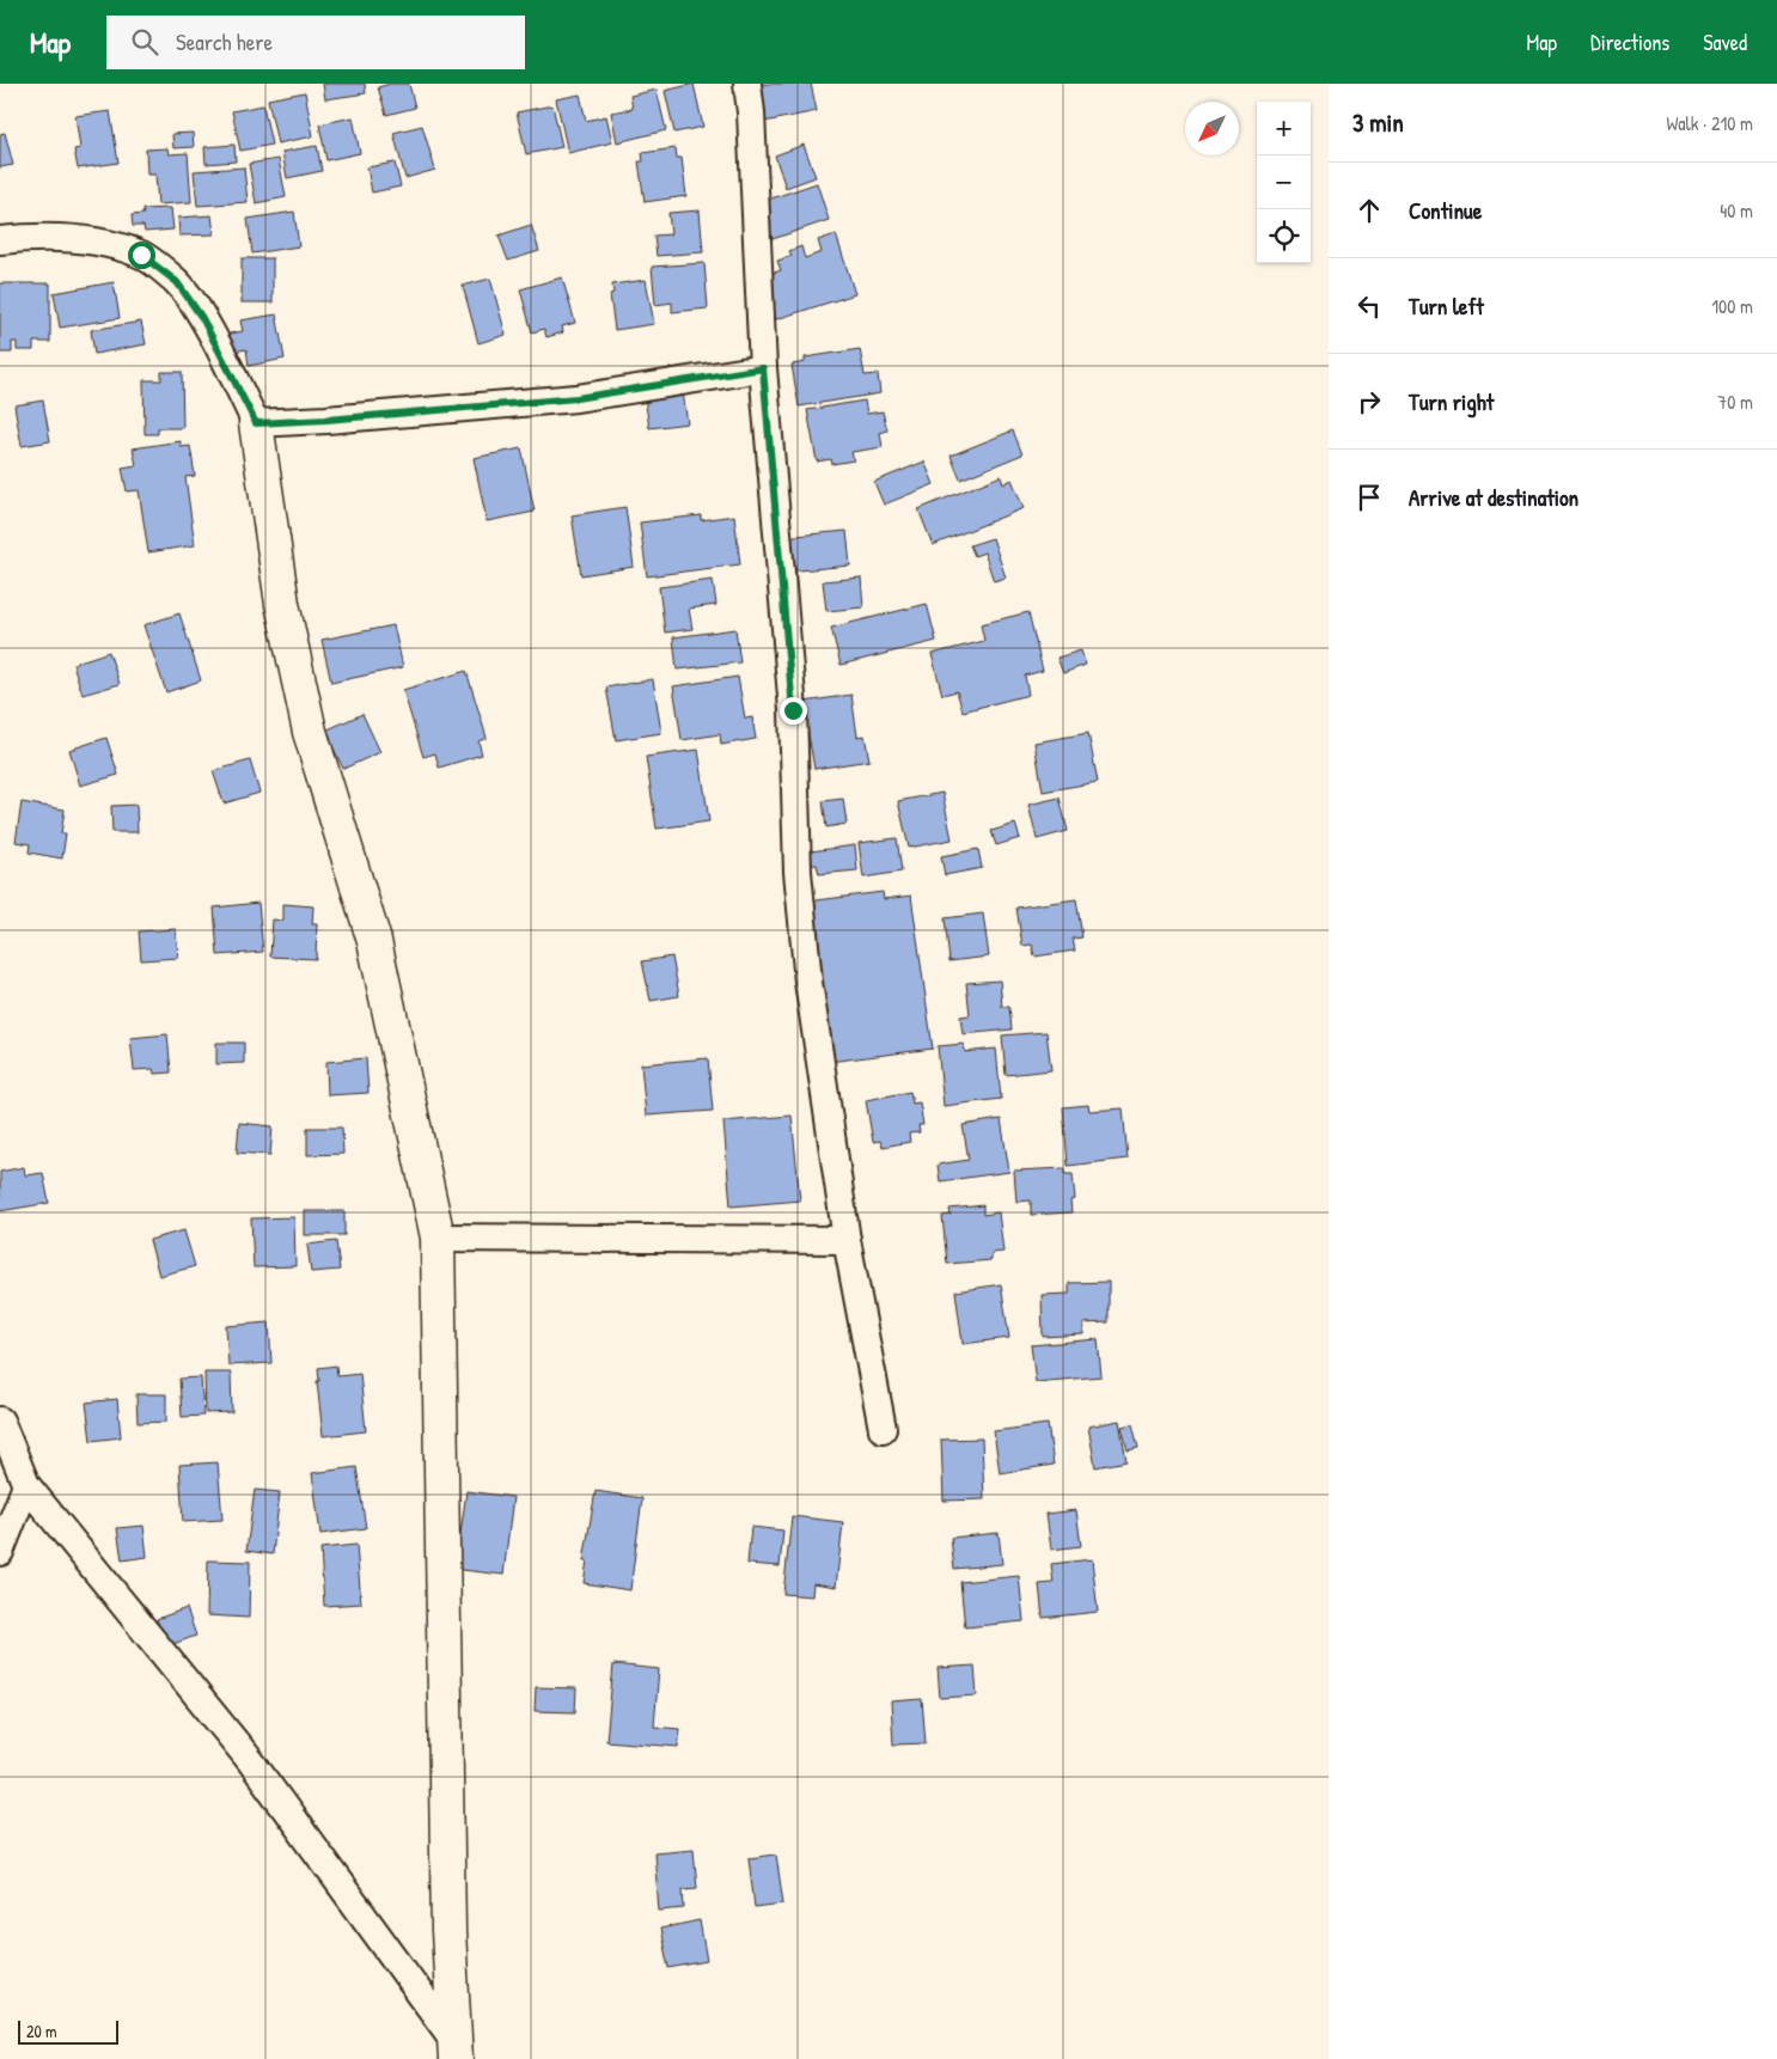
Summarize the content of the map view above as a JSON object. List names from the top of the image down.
{
  "scale_bar": "20 m",
  "north": "bottom left",
  "page": {
    "header": "Map",
    "search": "Search here",
    "nav": ["Map", "Directions", "Saved"],
    "heading": ["3 min", "Walk · 210 m"],
    "map_buttons": ["+", "−"],
    "list": [
      ["Continue", "40 m"],
      ["Turn left", "100 m"],
      ["Turn right", "70 m"],
      "Arrive at destination"
    ],
    "scale": "20 m"
  }
}
